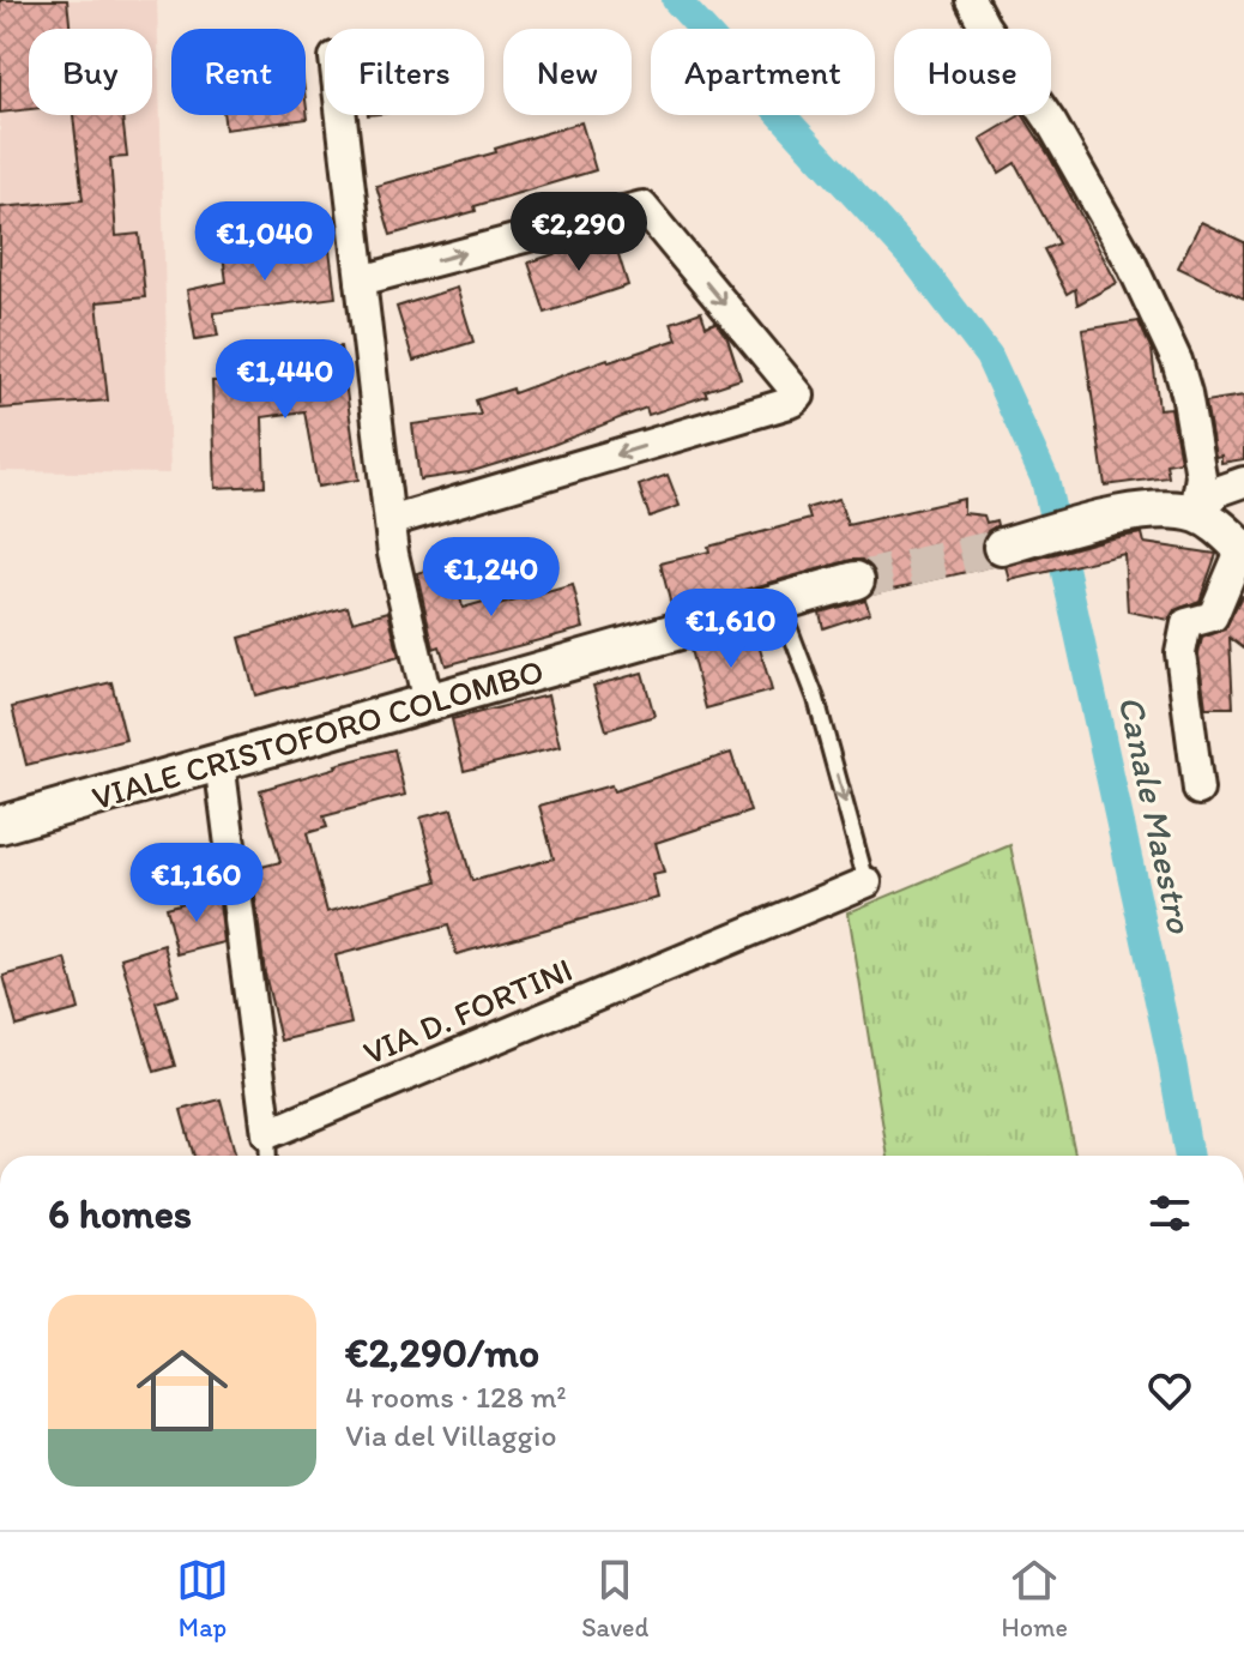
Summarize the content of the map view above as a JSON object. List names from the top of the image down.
{
  "streets": {
    "street": ["VIALE CRISTOFORO COLOMBO", "VIA D. FORTINI"]
  },
  "crossings": [
    ["VIALE CRISTOFORO COLOMBO", "VIA D. FORTINI"]
  ],
  "water": ["Canale Maestro"],
  "page": {
    "chip": [
      "Buy",
      "Rent",
      "Filters",
      "New",
      "Apartment",
      "House"
    ],
    "price": [
      "€2,290",
      "€1,040",
      "€1,440",
      "€1,240",
      "€1,610",
      "€1,160"
    ],
    "heading": "6 homes",
    "list": [
      {
        "name": "€2,290/mo",
        "note": "4 rooms · 128 m² · Via del Villaggio"
      }
    ],
    "tabs": ["Map", "Saved", "Home"]
  }
}
